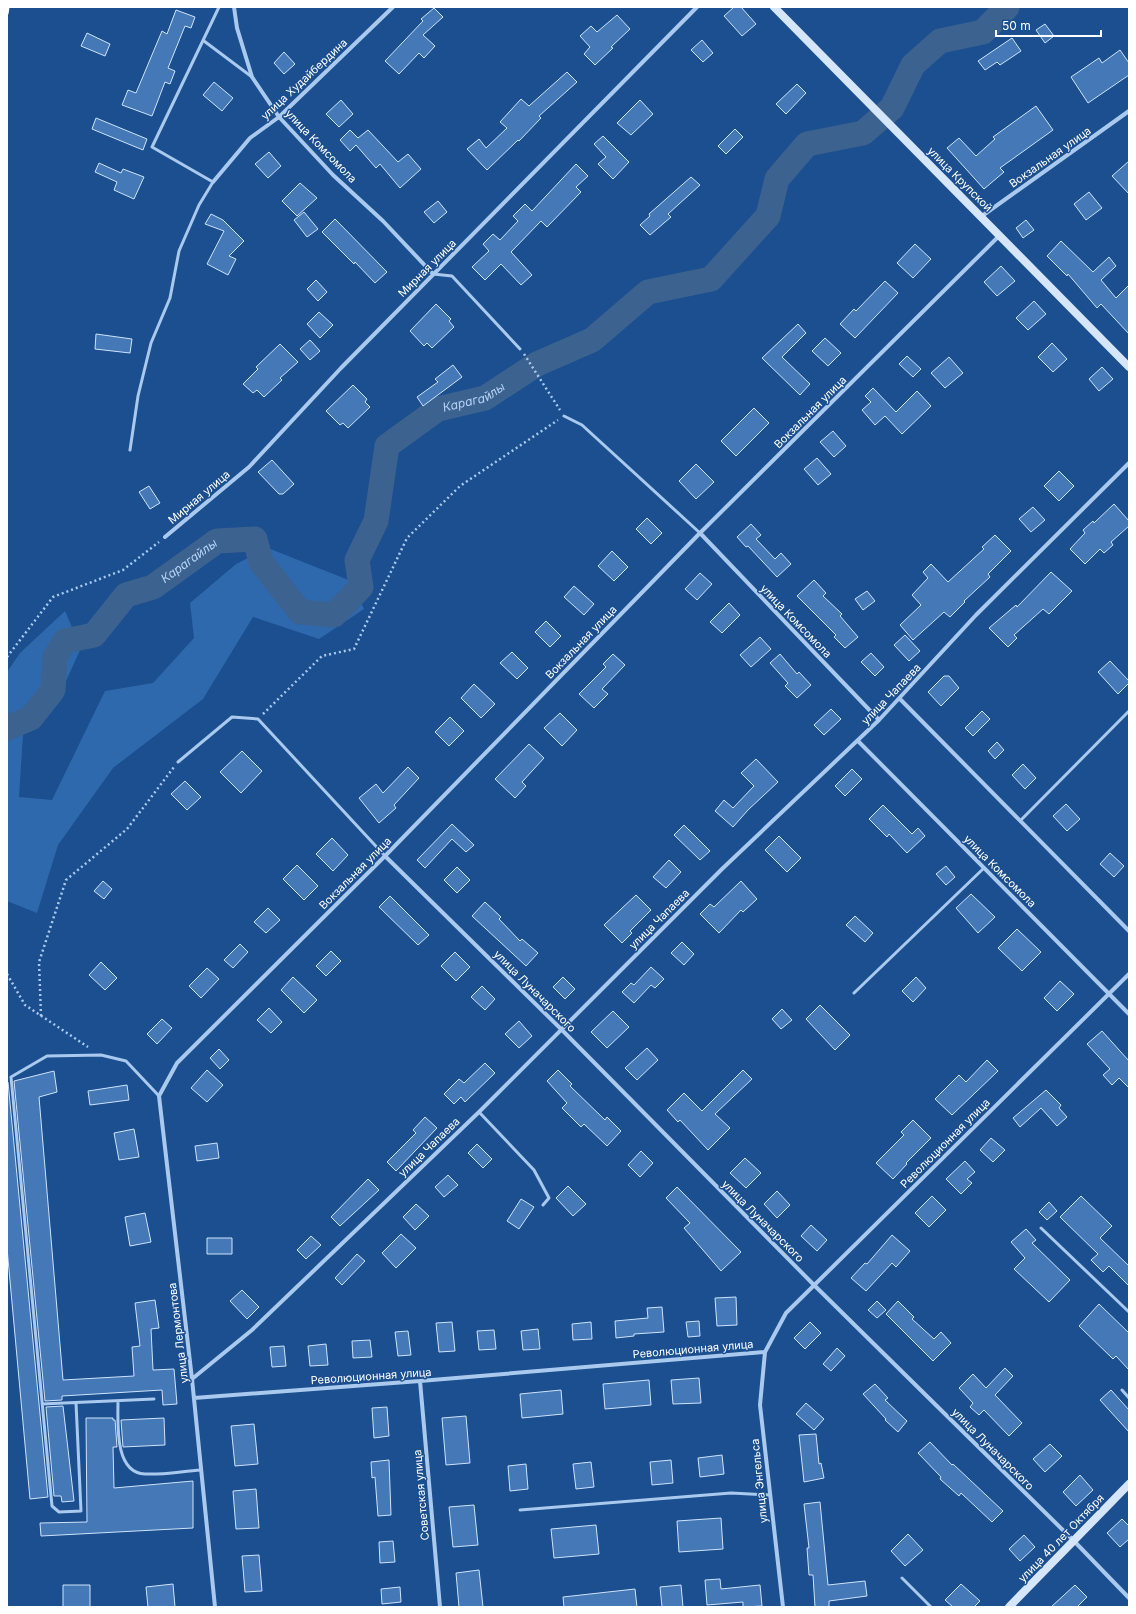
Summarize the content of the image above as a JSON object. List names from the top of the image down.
{
  "streets": {
    "main road": ["улица Крупской", "улица 40 лет Октября"],
    "street": [
      "улица Худайбердина",
      "улица Комсомола",
      "Вокзальная улица",
      "Мирная улица",
      "улица Чапаева",
      "улица Луначарского",
      "Революционная улица",
      "улица Лермонтова",
      "улица Энгельса",
      "Советская улица"
    ]
  },
  "crossings": [
    ["улица Худайбердина", "улица Комсомола"],
    ["улица Комсомола", "Вокзальная улица"],
    ["улица Комсомола", "Мирная улица"],
    ["улица Комсомола", "улица Чапаева"],
    ["улица Комсомола", "Революционная улица"],
    ["Вокзальная улица", "улица Крупской"],
    ["Вокзальная улица", "улица Луначарского"],
    ["Вокзальная улица", "улица Лермонтова"],
    ["улица Чапаева", "улица Луначарского"],
    ["улица Чапаева", "улица Лермонтова"],
    ["улица Луначарского", "Революционная улица"],
    ["улица Луначарского", "улица 40 лет Октября"],
    ["Революционная улица", "улица Лермонтова"],
    ["Революционная улица", "улица Энгельса"],
    ["Революционная улица", "Советская улица"]
  ],
  "water": ["Карагайлы"],
  "scale_bar": "50 m"
}
